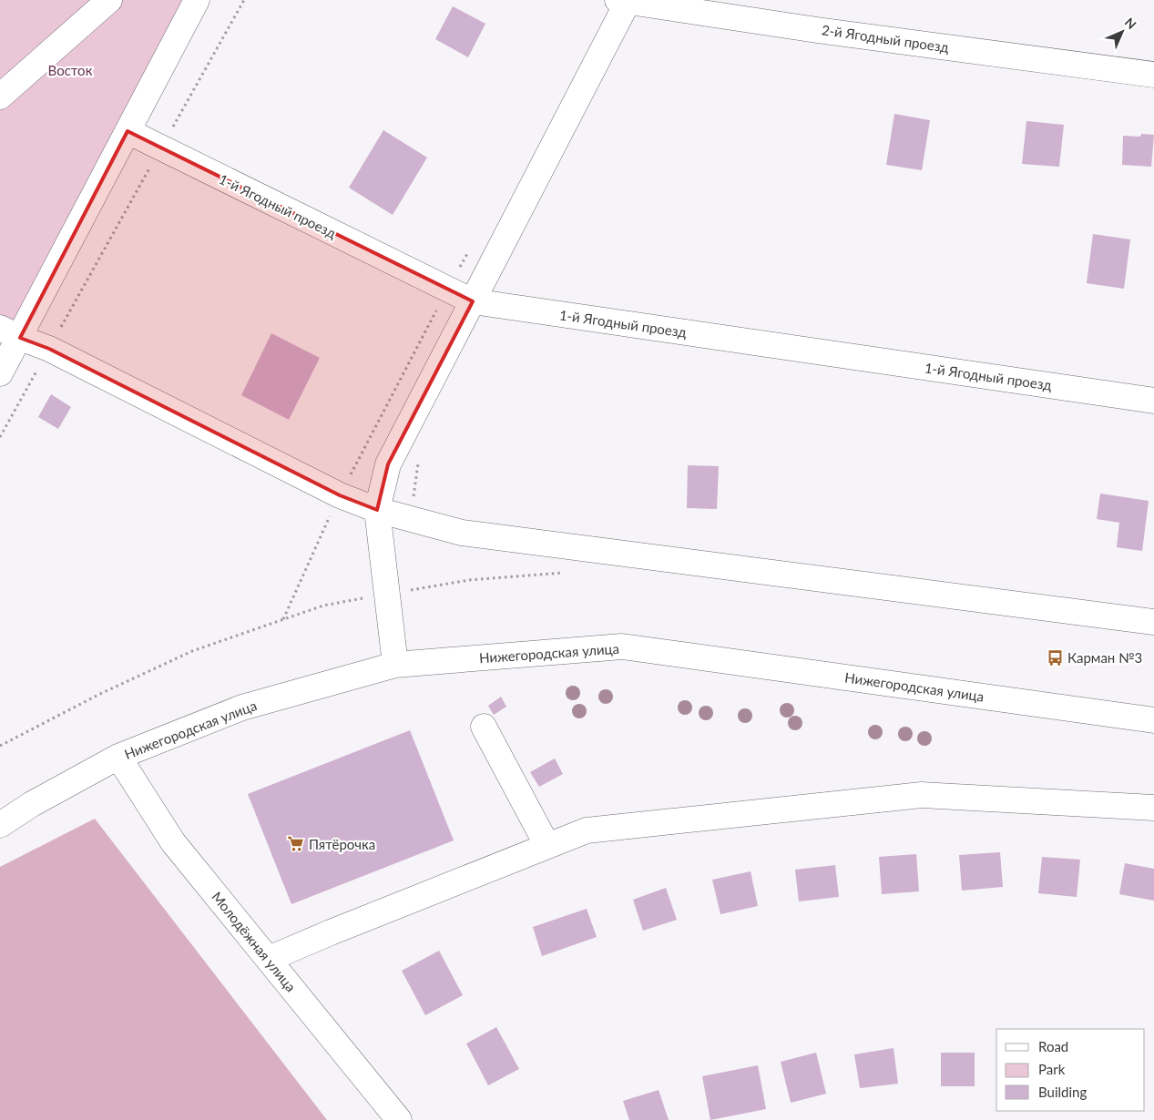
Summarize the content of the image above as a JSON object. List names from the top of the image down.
{
  "streets": {
    "street": [
      "2-й Ягодный проезд",
      "1-й Ягодный проезд",
      "Нижегородская улица",
      "Молодёжная улица"
    ]
  },
  "crossings": [
    ["Нижегородская улица", "Молодёжная улица"]
  ],
  "parks": ["Восток"],
  "places": {
    "bus stop": ["Карман №3"],
    "supermarket": ["Пятёрочка"]
  },
  "legend": ["Road", "Park", "Building"],
  "north": "top right"
}
